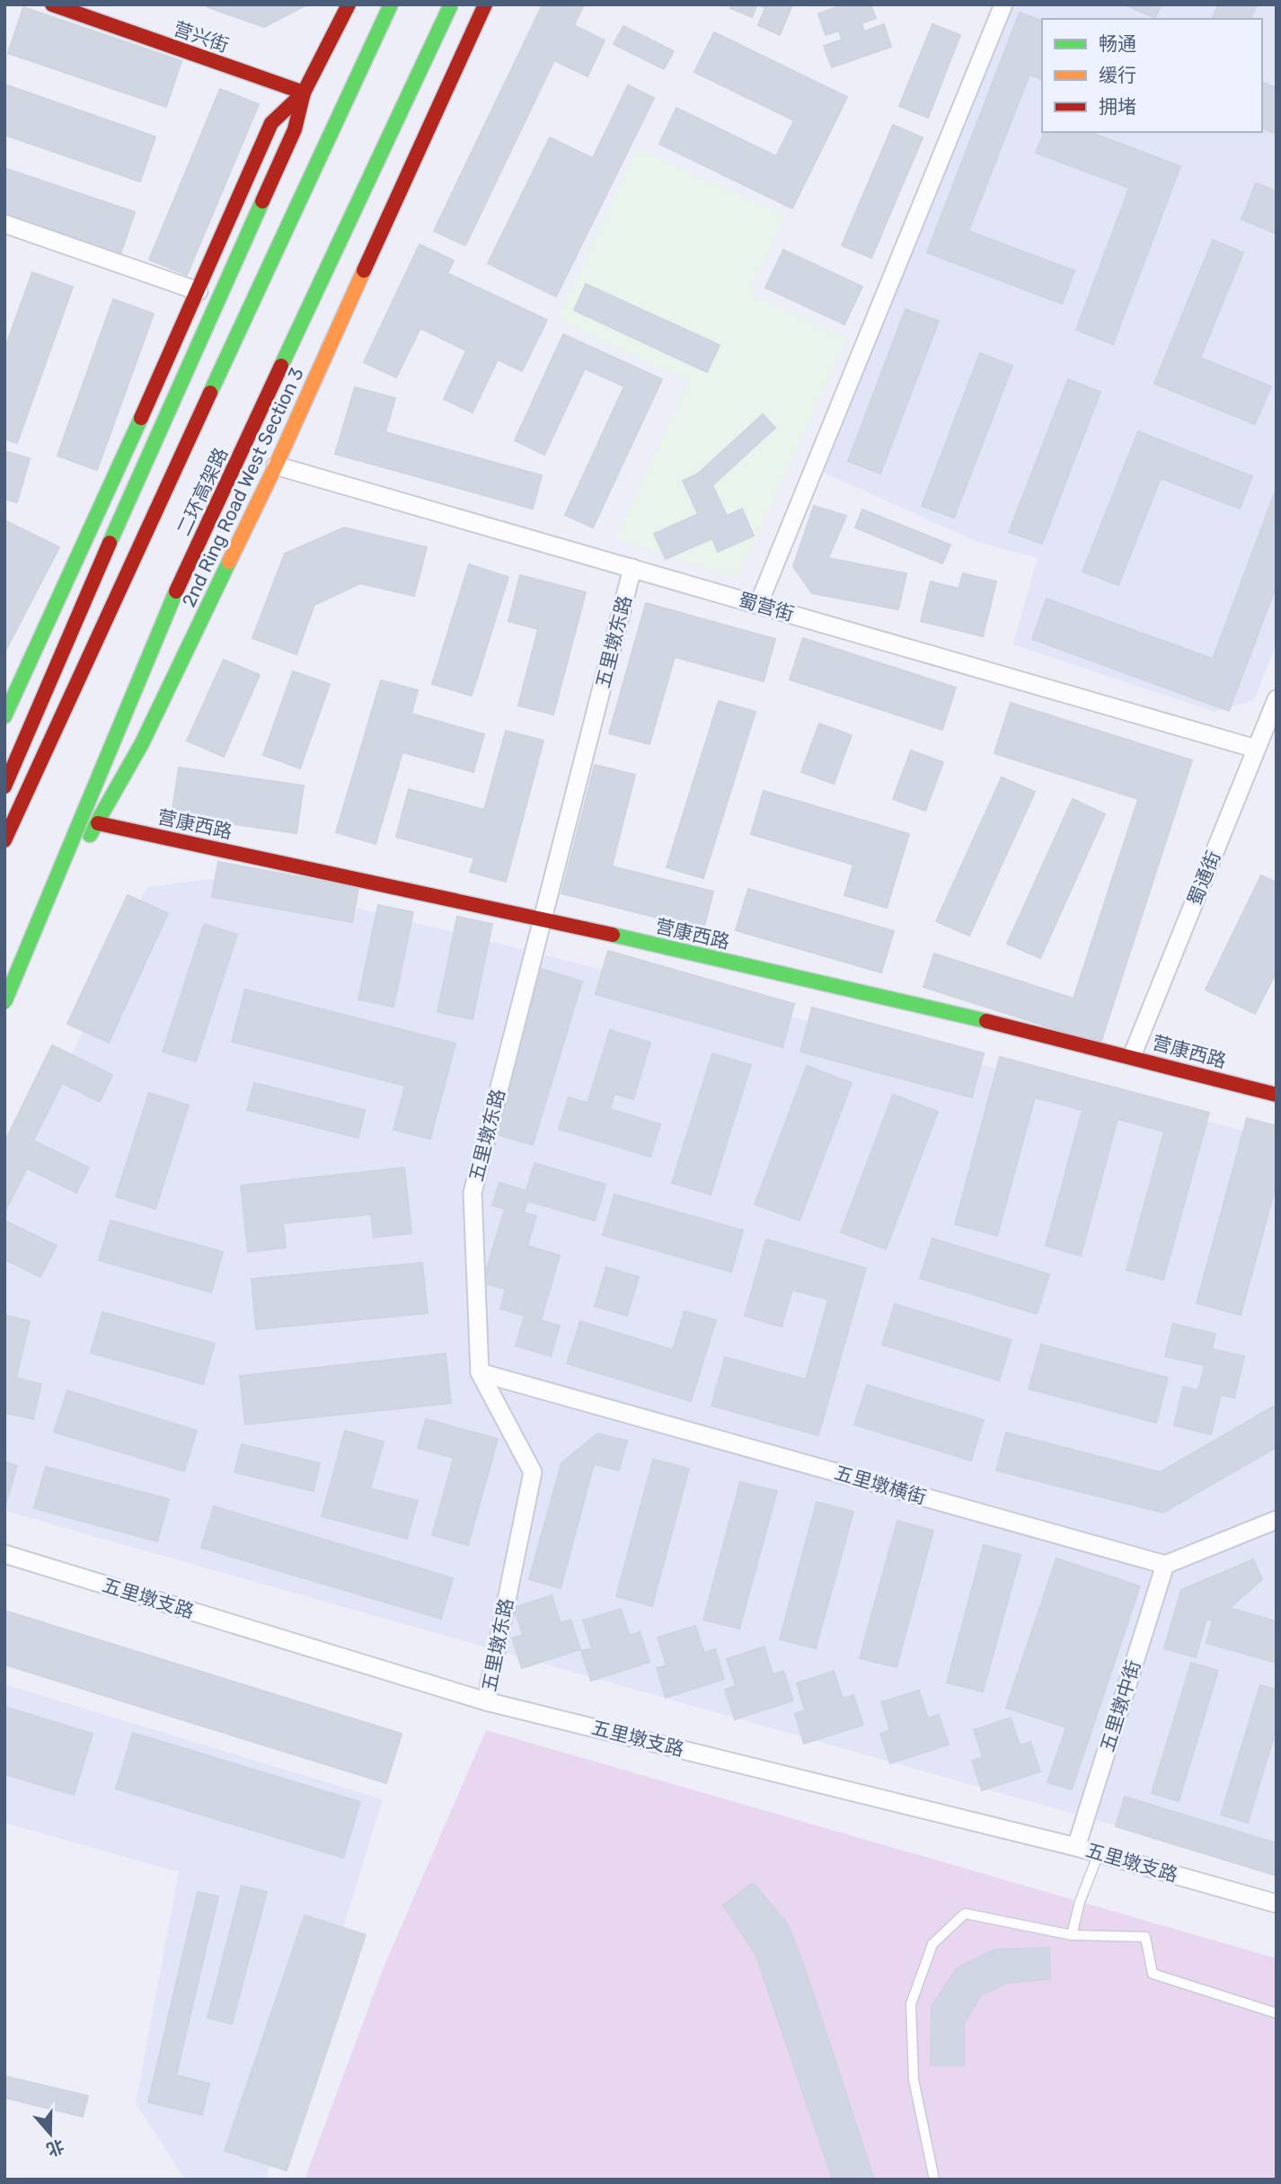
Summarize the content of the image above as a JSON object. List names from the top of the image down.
{
  "streets": {
    "main road": [
      "营兴街",
      "2nd Ring Road West Section 3",
      "二环高架路",
      "营康西路"
    ],
    "street": [
      "蜀营街",
      "五里墩东路",
      "蜀通街",
      "五里墩横街",
      "五里墩支路",
      "五里墩中街"
    ]
  },
  "crossings": [
    ["2nd Ring Road West Section 3", "蜀营街"],
    ["2nd Ring Road West Section 3", "营康西路"],
    ["蜀营街", "五里墩东路"],
    ["蜀营街", "蜀通街"],
    ["五里墩东路", "营康西路"],
    ["五里墩东路", "五里墩横街"],
    ["五里墩东路", "五里墩支路"],
    ["营康西路", "蜀通街"],
    ["五里墩横街", "五里墩中街"],
    ["五里墩支路", "五里墩中街"]
  ],
  "legend": ["畅通", "缓行", "拥堵"],
  "north": "bottom"
}
